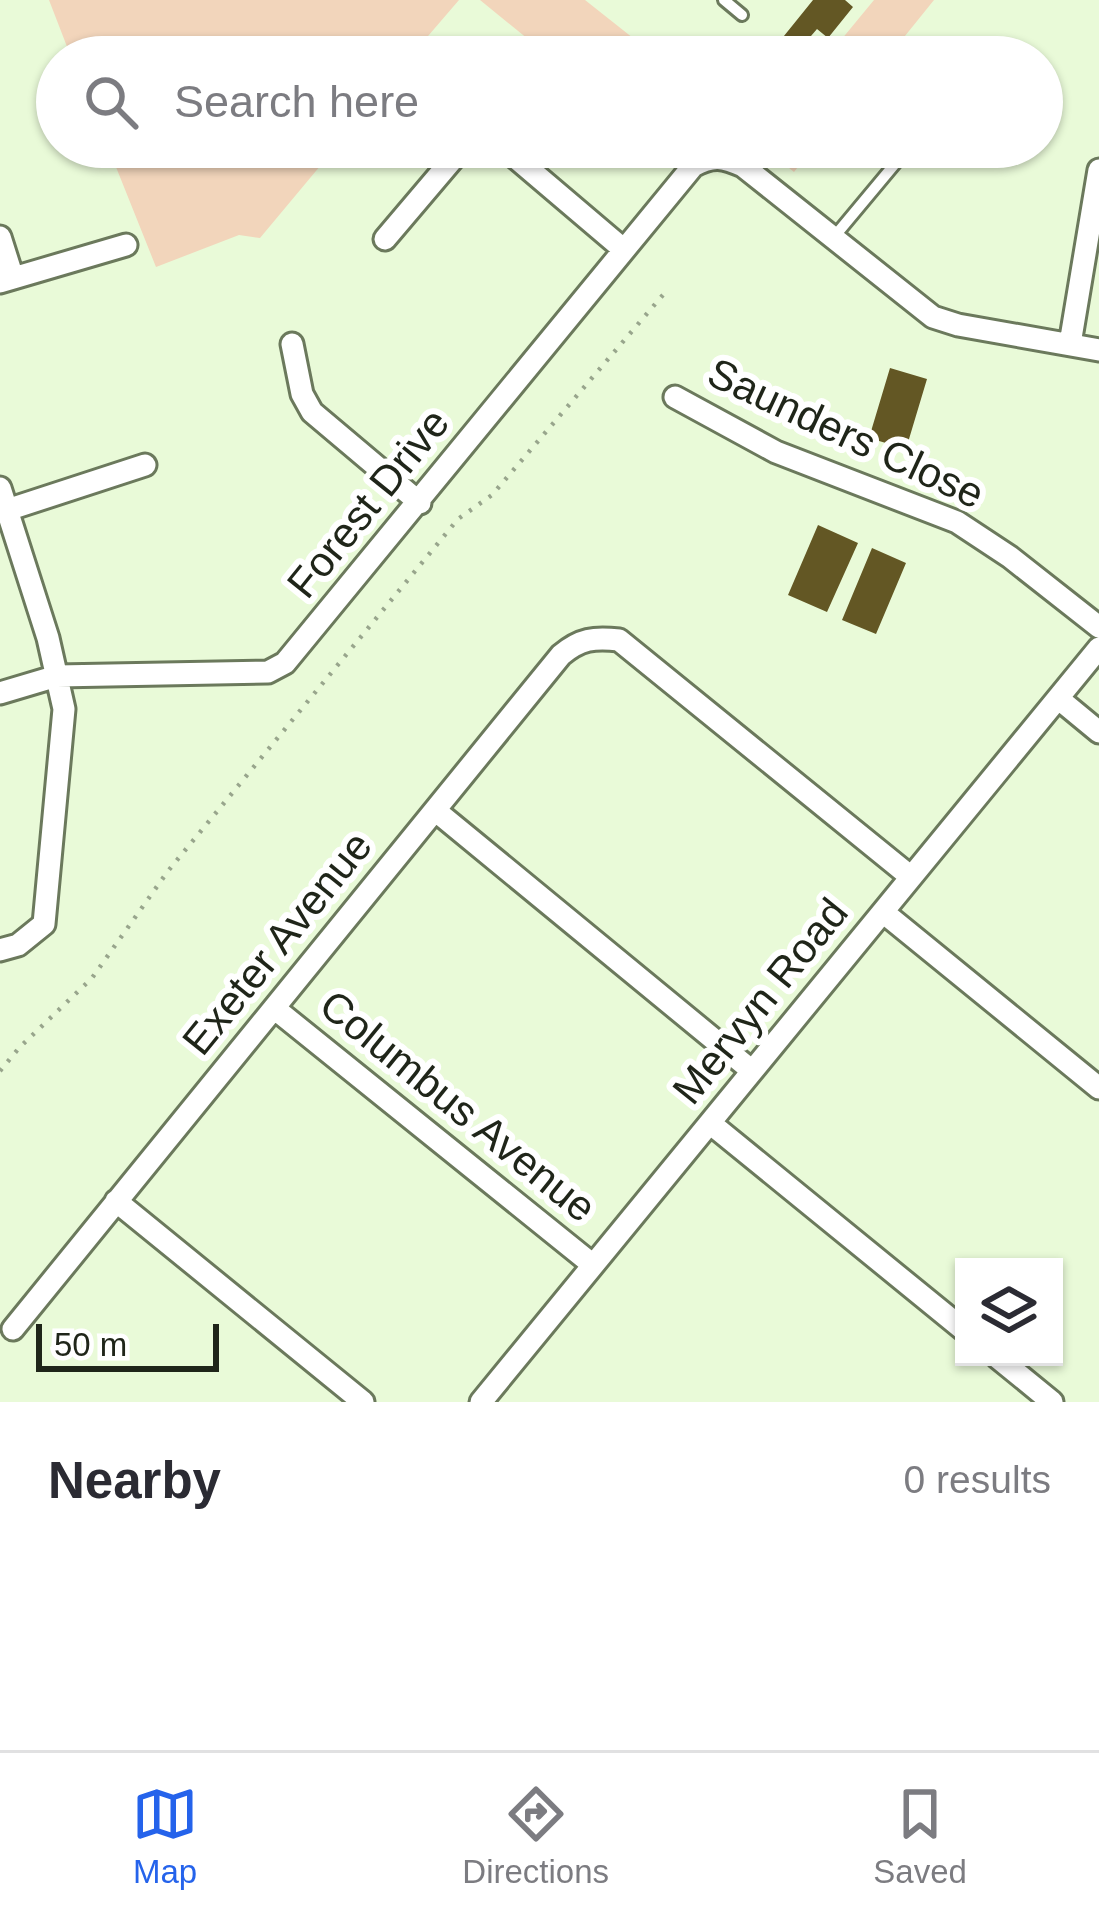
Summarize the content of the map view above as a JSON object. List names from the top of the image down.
{
  "streets": {
    "street": [
      "Saunders Close",
      "Forest Drive",
      "Exeter Avenue",
      "Mervyn Road",
      "Columbus Avenue"
    ]
  },
  "crossings": [
    ["Exeter Avenue", "Mervyn Road"],
    ["Exeter Avenue", "Columbus Avenue"],
    ["Mervyn Road", "Columbus Avenue"]
  ],
  "scale_bar": "50 m",
  "page": {
    "search": "Search here",
    "scale": "50 m",
    "heading": ["Nearby", "0 results"],
    "nav": ["Map", "Directions", "Saved"]
  }
}
